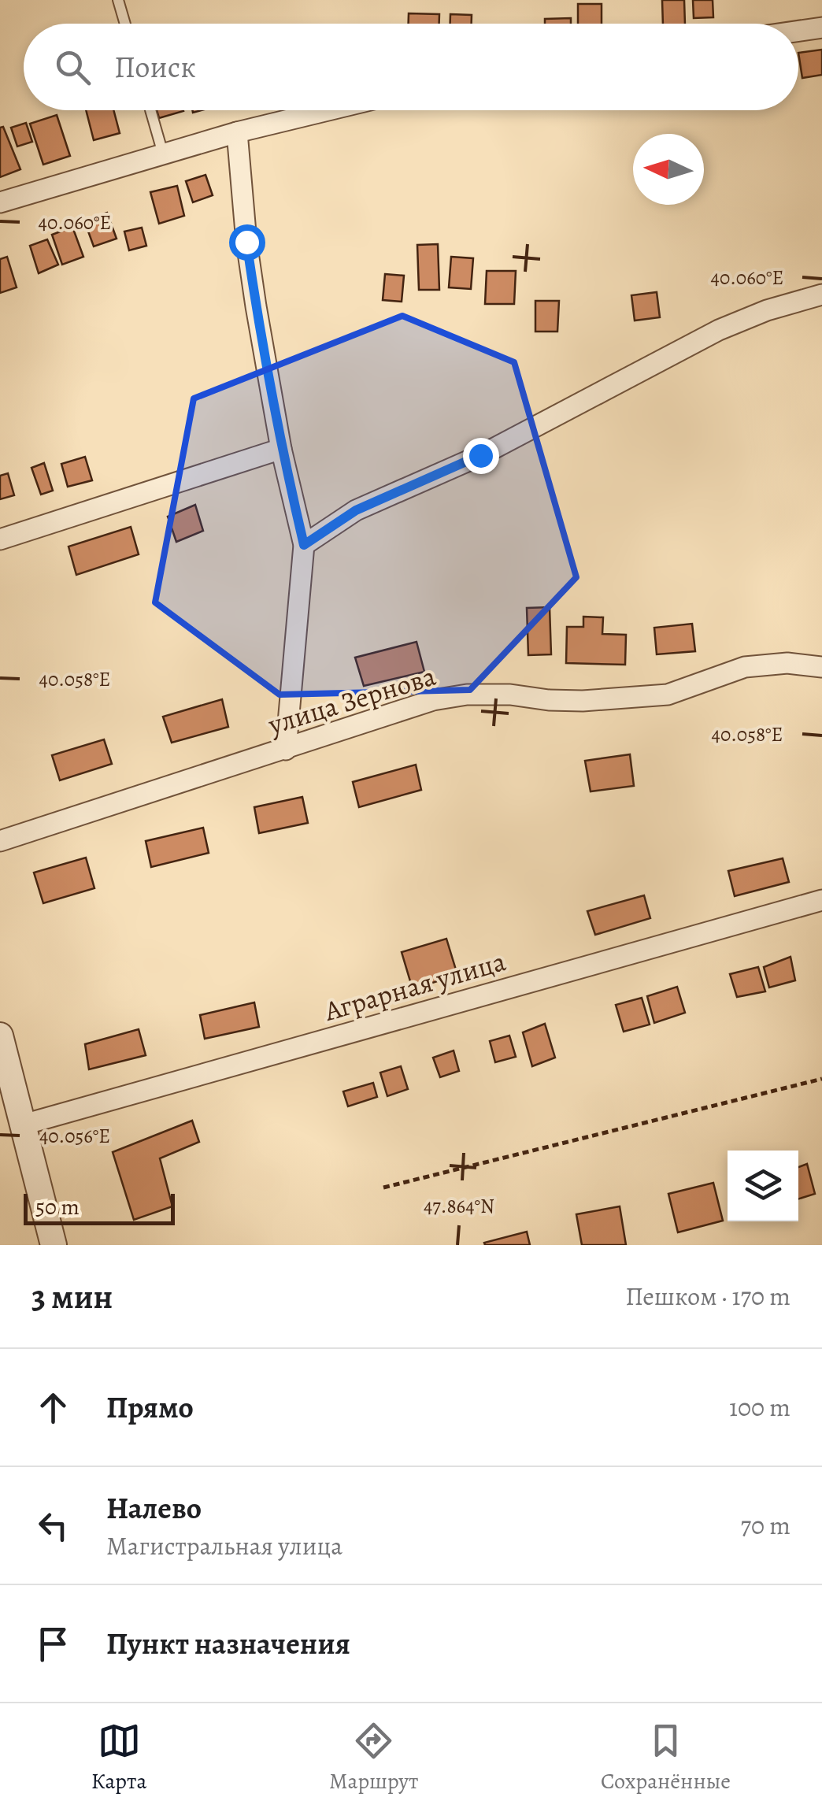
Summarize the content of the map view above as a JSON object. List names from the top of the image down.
{
  "streets": {
    "street": ["улица Зернова", "Аграрная улица"]
  },
  "scale_bar": "50 m",
  "north": "left",
  "page": {
    "search": "Поиск",
    "scale": "50 m",
    "heading": ["3 мин", "Пешком · 170 m"],
    "list": [
      ["Прямо", "100 m"],
      ["Налево", "Магистральная улица", "70 m"],
      "Пункт назначения"
    ],
    "nav": ["Карта", "Маршрут", "Сохранённые"]
  },
  "coordinates": [
    "40.060°E",
    "40.058°E",
    "40.056°E",
    "47.864°N"
  ]
}
